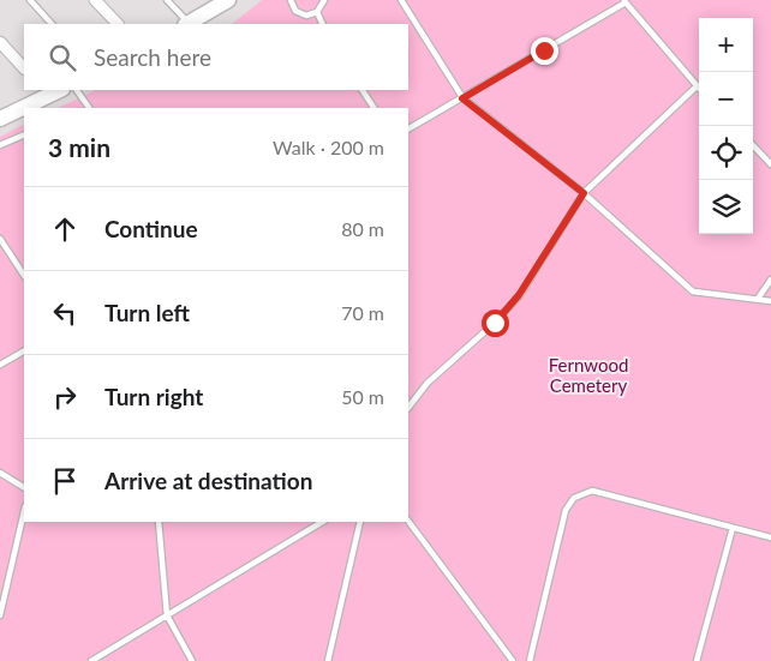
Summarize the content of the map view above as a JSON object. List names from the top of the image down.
{
  "parks": ["Fernwood Cemetery"],
  "page": {
    "map_buttons": ["+", "−"],
    "search": "Search here",
    "heading": ["3 min", "Walk · 200 m"],
    "list": [
      ["Continue", "80 m"],
      ["Turn left", "70 m"],
      ["Turn right", "50 m"],
      "Arrive at destination"
    ]
  }
}
